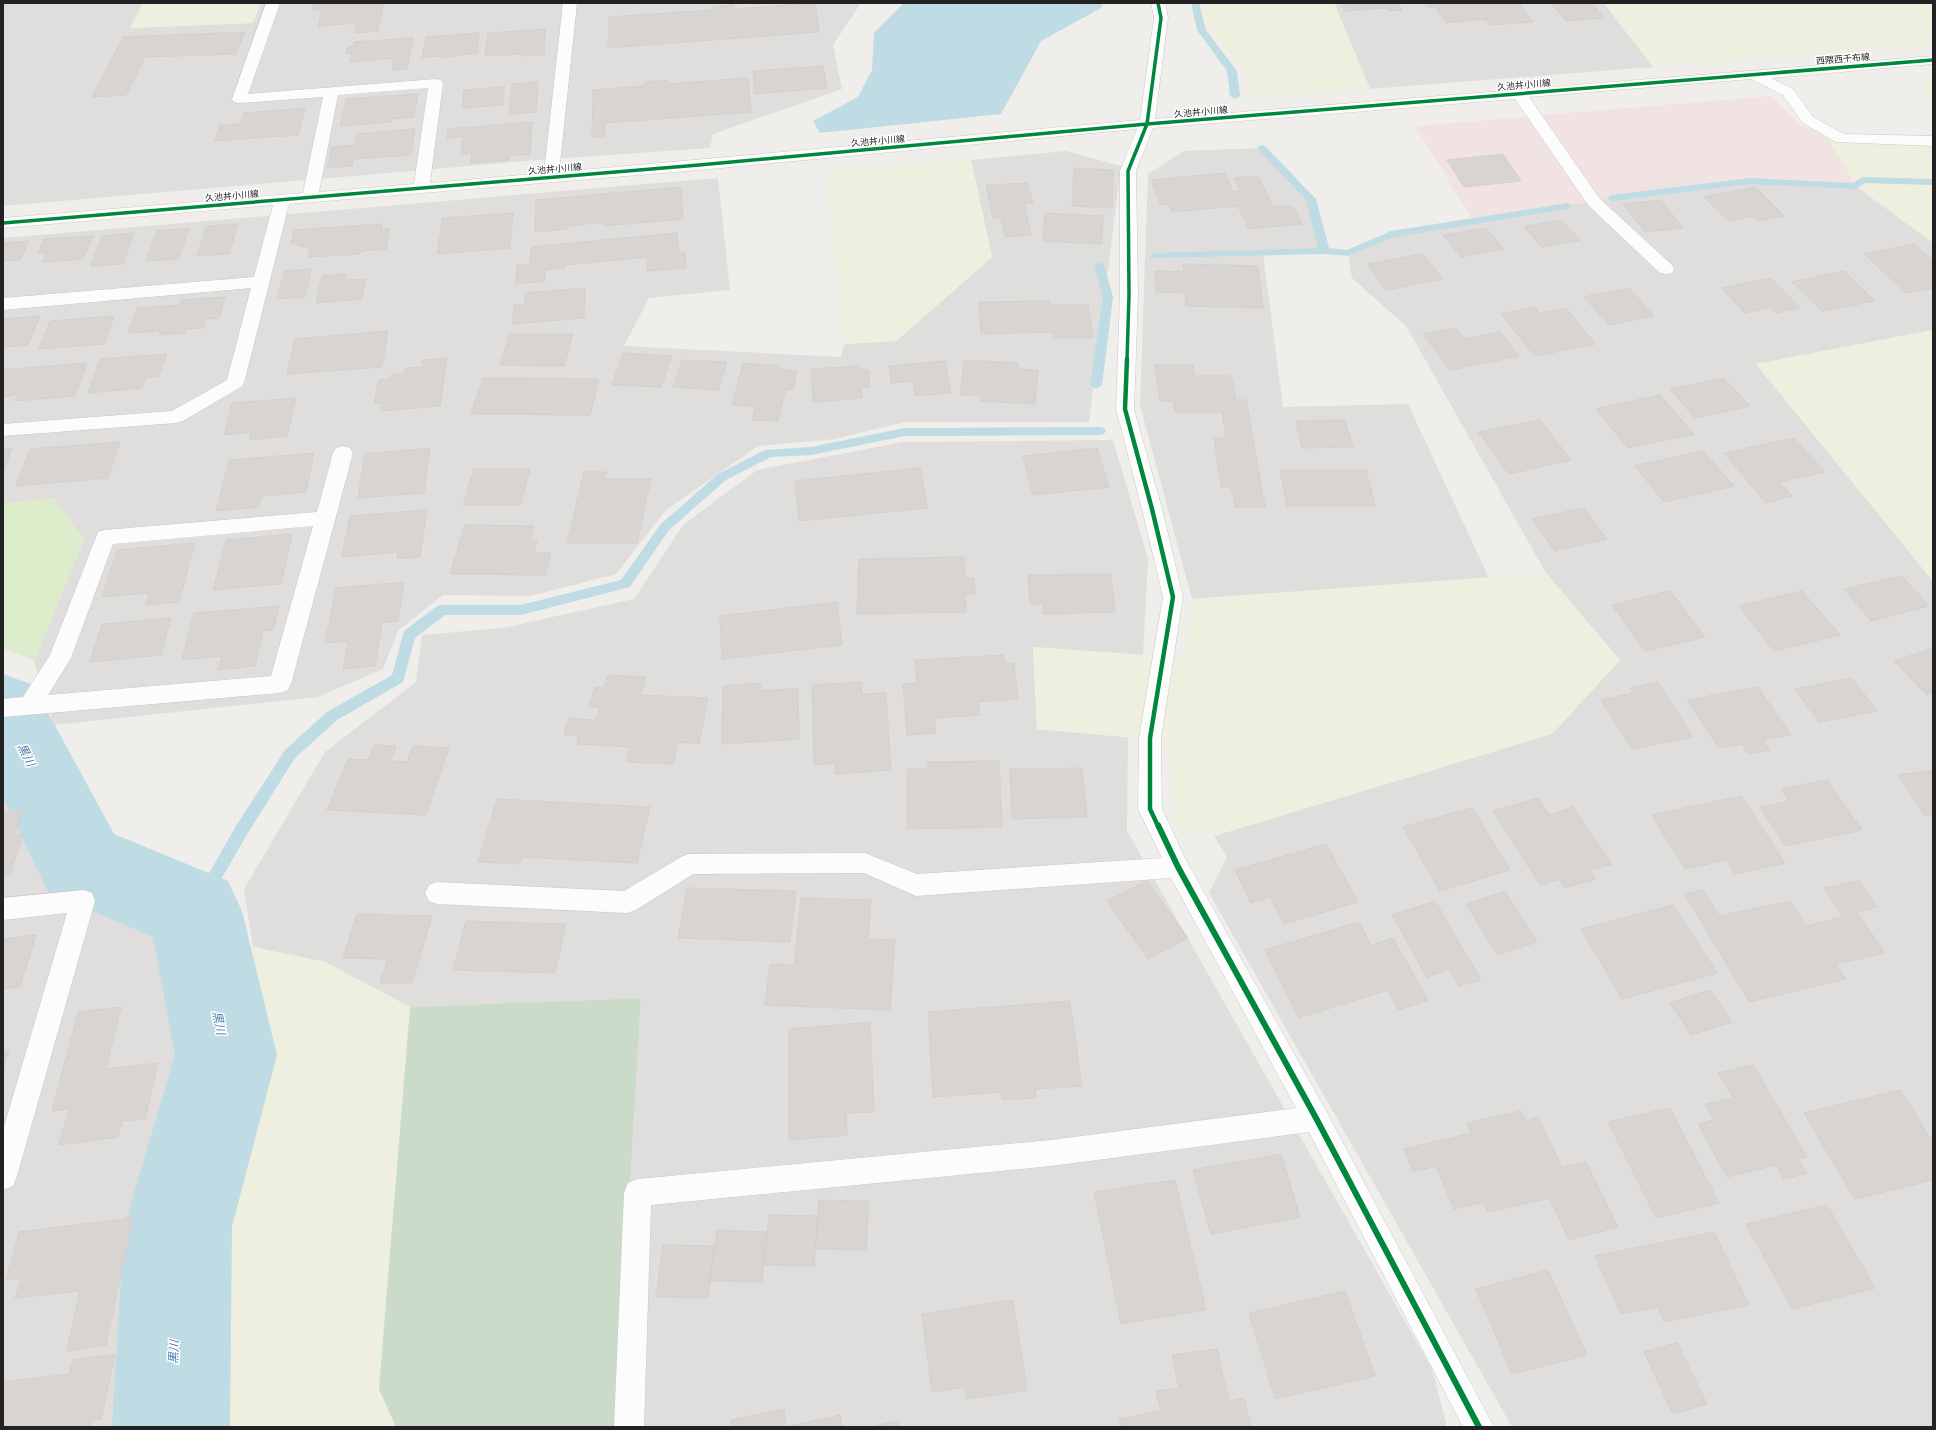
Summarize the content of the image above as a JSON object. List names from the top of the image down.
{
  "streets": {
    "street": ["西隈西千布線", "久池井小川線"]
  },
  "crossings": [
    ["西隈西千布線", "久池井小川線"]
  ],
  "water": ["黒川"]
}
